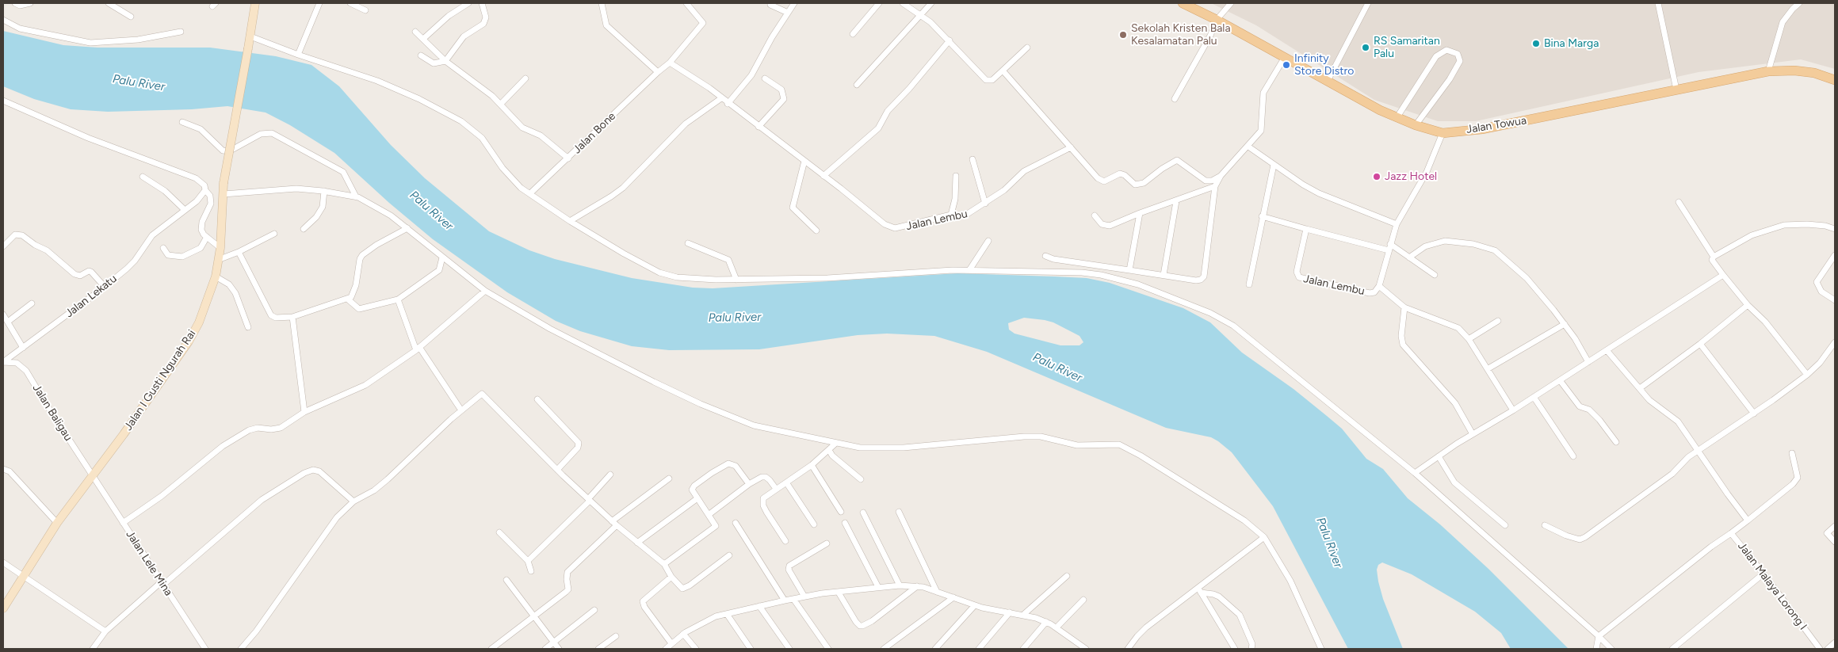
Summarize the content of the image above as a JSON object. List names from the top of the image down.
{
  "streets": {
    "main road": ["Jalan Towua", "Jalan I Gusti Ngurah Rai"],
    "street": [
      "Jalan Bone",
      "Jalan Lembu",
      "Jalan Lekatu",
      "Jalan Baligau",
      "Jalan Lele Mina",
      "Jalan Malaya Lorong I"
    ]
  },
  "crossings": [
    ["Jalan Towua", "Jalan Lembu"],
    ["Jalan Lekatu", "Jalan Baligau"],
    ["Jalan I Gusti Ngurah Rai", "Jalan Baligau"],
    ["Jalan I Gusti Ngurah Rai", "Jalan Lele Mina"],
    ["Jalan Baligau", "Jalan Lele Mina"]
  ],
  "water": ["Palu River"],
  "places": [
    "Sekolah Kristen Bala Kesalamatan Palu",
    "Bina Marga",
    "RS Samaritan Palu",
    "Infinity Store Distro",
    "Jazz Hotel"
  ]
}
